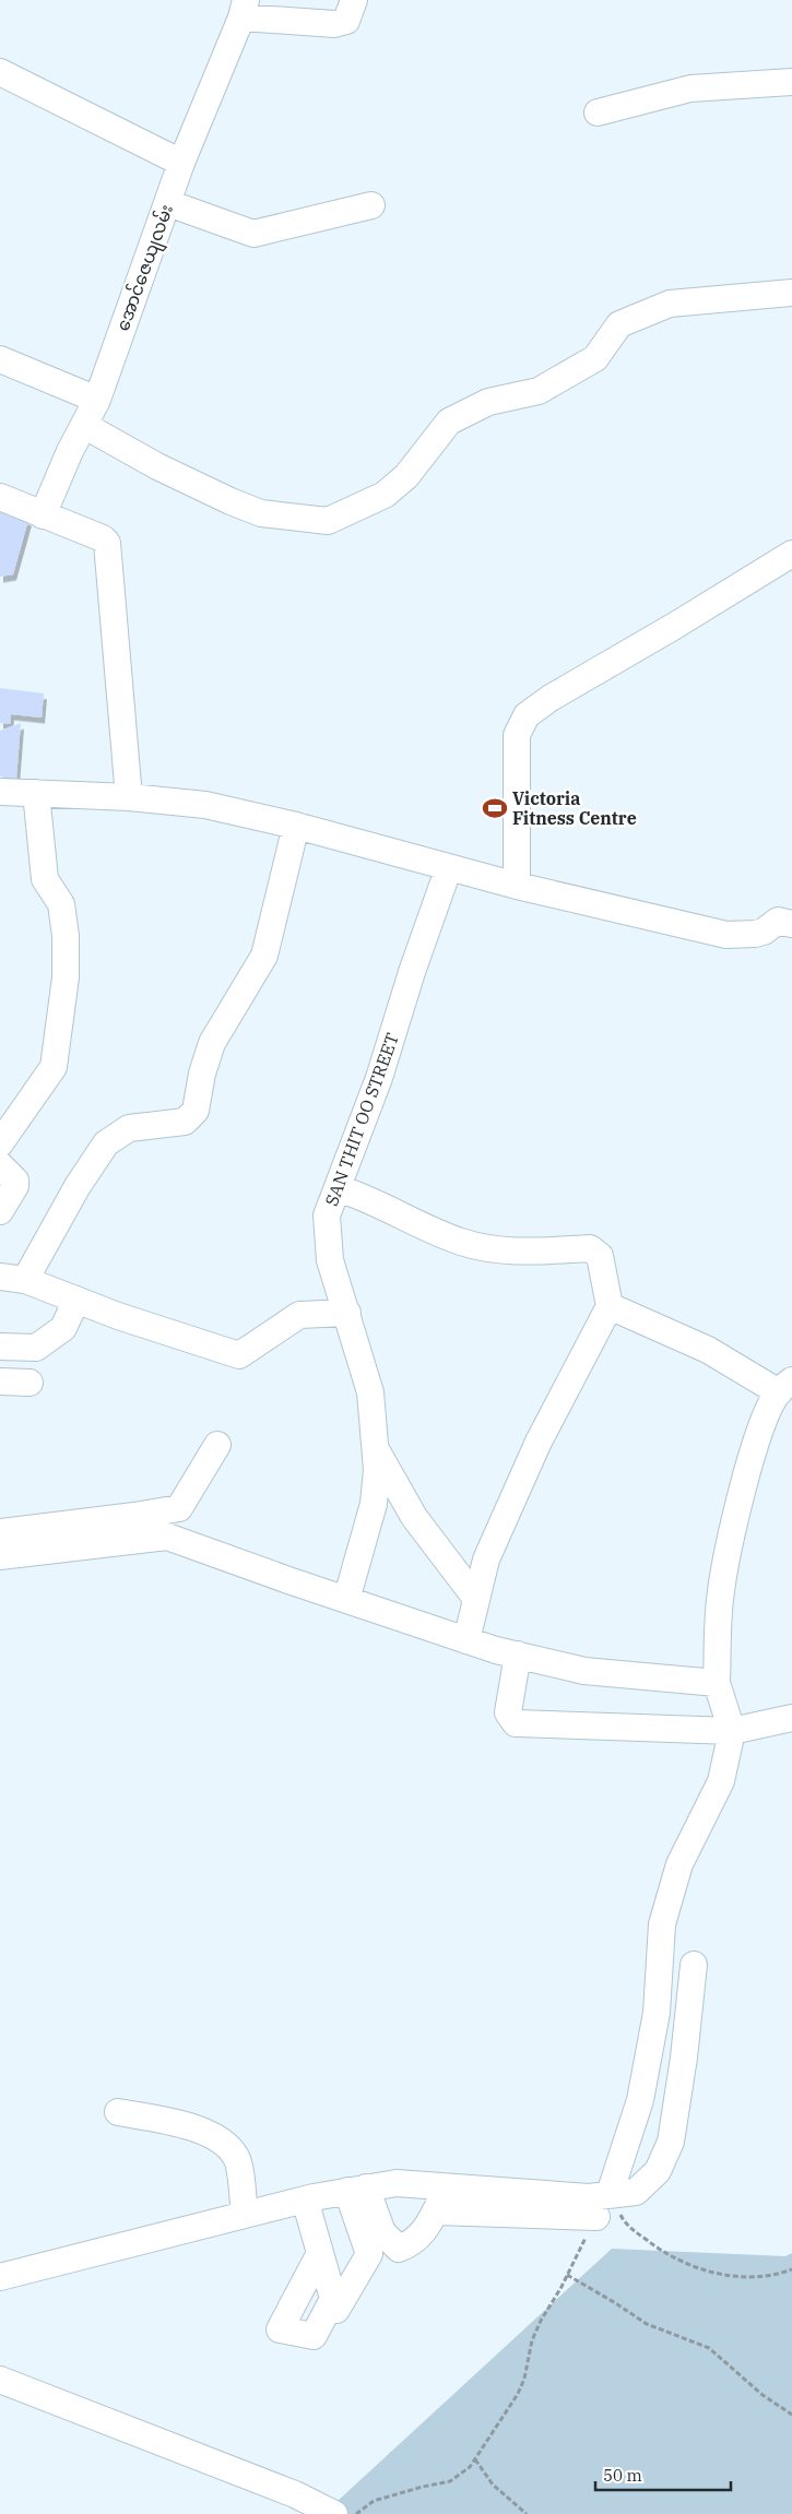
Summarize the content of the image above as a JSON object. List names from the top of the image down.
{
  "streets": {
    "street": ["အောင်ဇေယျလမ်း", "SAN THIT OO STREET"]
  },
  "places": {
    "sports": ["Victoria Fitness Centre"]
  },
  "scale_bar": "50 m"
}
